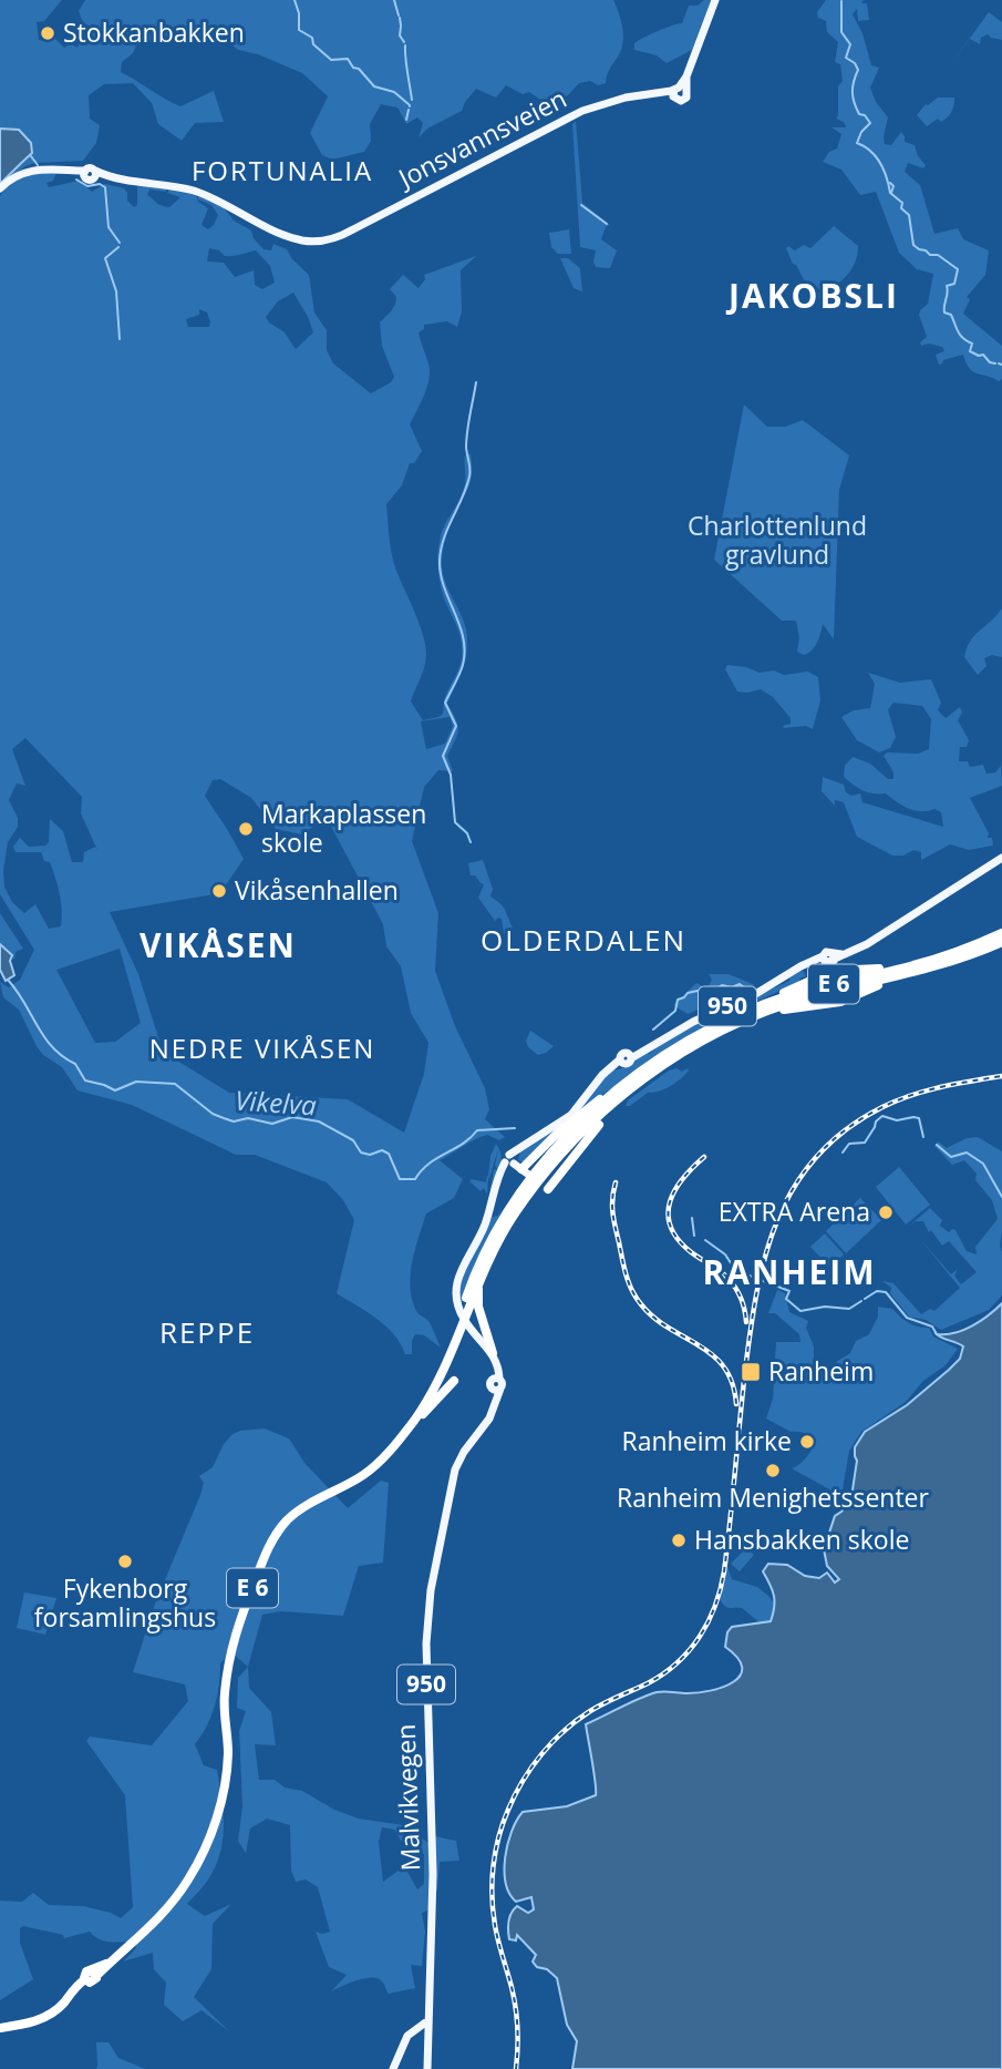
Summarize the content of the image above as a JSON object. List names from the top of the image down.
{
  "streets": {
    "highway": ["E 6"],
    "main road": ["Jonsvannsveien", "950", "Malvikvegen"]
  },
  "crossings": [
    ["E 6", "950"],
    ["E 6", "Malvikvegen"],
    ["950", "Malvikvegen"]
  ],
  "districts": [
    "FORTUNALIA",
    "JAKOBSLI",
    "OLDERDALEN",
    "VIKÅSEN",
    "NEDRE VIKÅSEN",
    "RANHEIM",
    "REPPE"
  ],
  "water": ["Vikelva"],
  "parks": ["Charlottenlund gravlund"],
  "places": {
    "other": [
      "Stokkanbakken",
      "Markaplassen skole",
      "Vikåsenhallen",
      "EXTRA Arena",
      "Ranheim kirke",
      "Ranheim Menighetssenter",
      "Hansbakken skole",
      "Fykenborg forsamlingshus"
    ],
    "transit": ["Ranheim"]
  }
}
